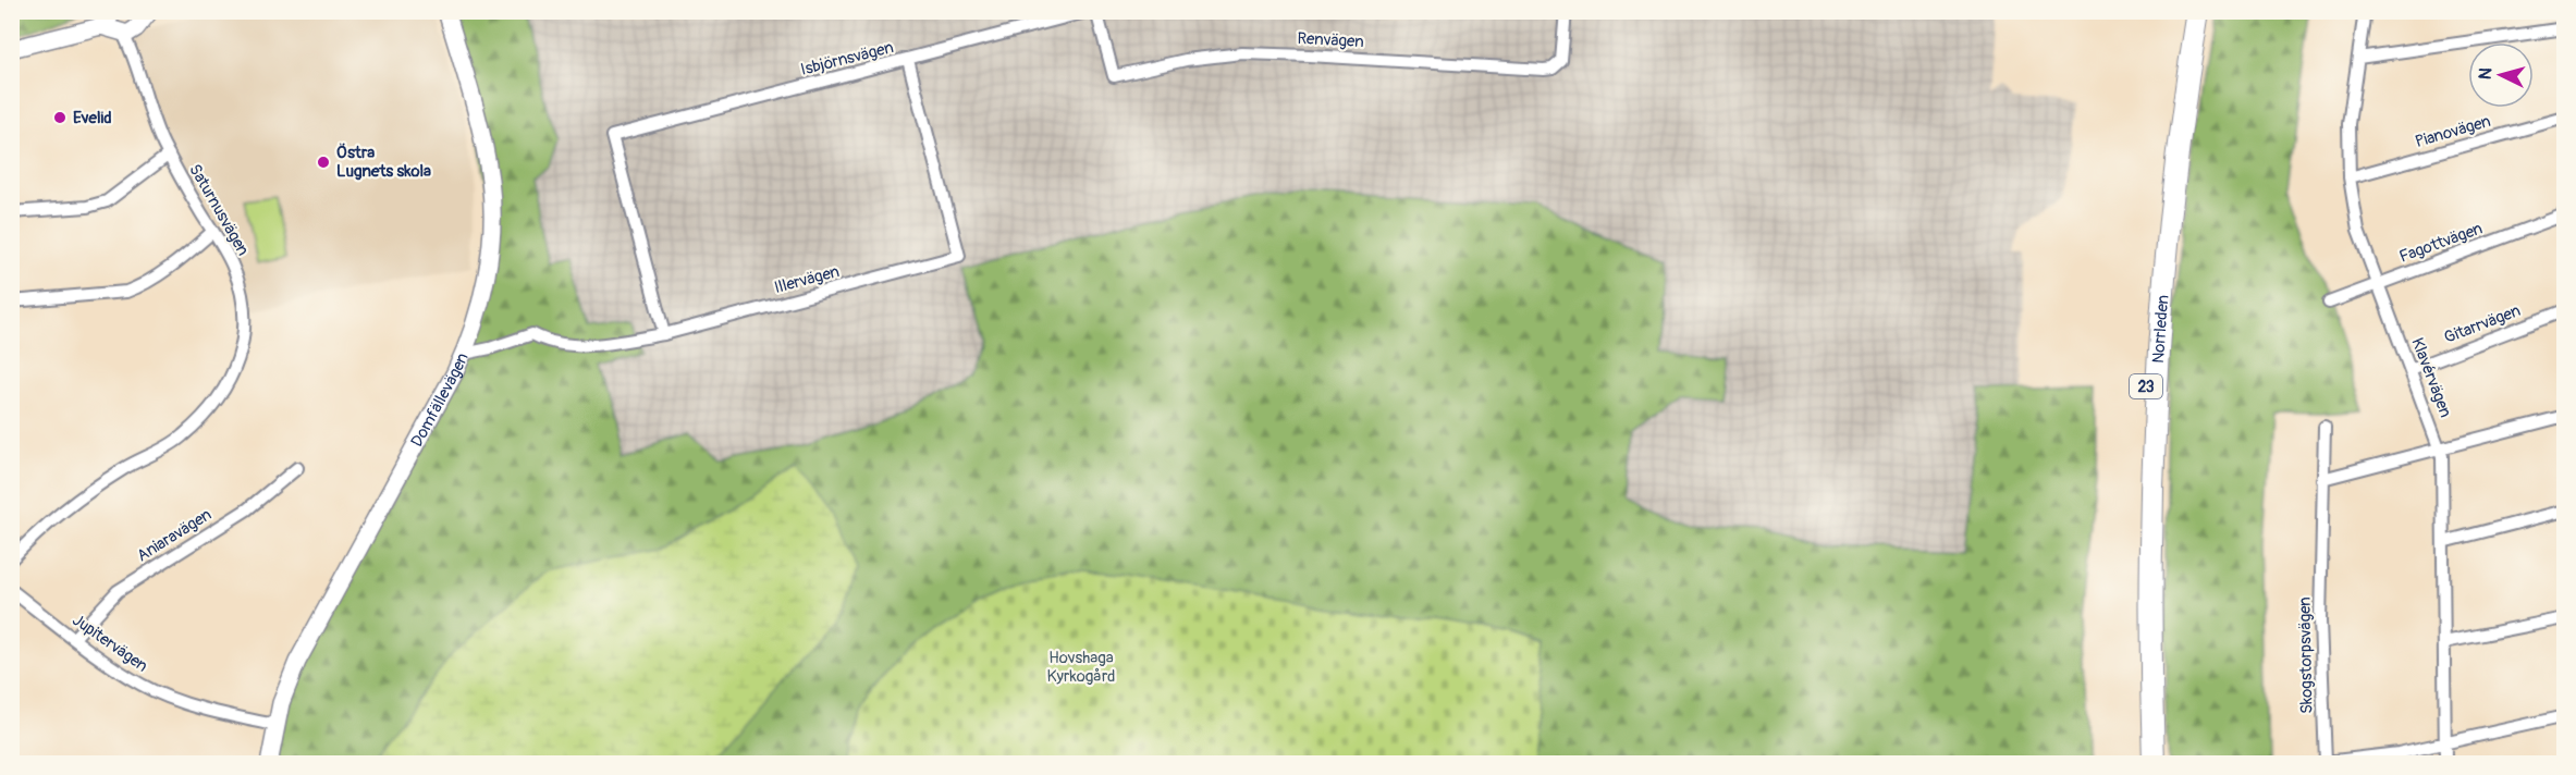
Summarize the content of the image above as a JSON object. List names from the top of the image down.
{
  "streets": {
    "highway": ["Norrleden", "23"],
    "street": [
      "Renvägen",
      "Isbjörnsvägen",
      "Pianovägen",
      "Saturnusvägen",
      "Fagottvägen",
      "Illervägen",
      "Gitarrvägen",
      "Klavérvägen",
      "Domfällevägen",
      "Aniaravägen",
      "Jupitervägen",
      "Skogstorpsvägen"
    ]
  },
  "crossings": [
    ["Isbjörnsvägen", "Illervägen"],
    ["Pianovägen", "Klavérvägen"],
    ["Fagottvägen", "Klavérvägen"],
    ["Gitarrvägen", "Klavérvägen"],
    ["Klavérvägen", "Skogstorpsvägen"],
    ["Domfällevägen", "Jupitervägen"],
    ["Aniaravägen", "Jupitervägen"]
  ],
  "parks": ["Hovshaga Kyrkogård"],
  "places": ["Evelid", "Östra Lugnets skola"],
  "north": "left"
}
